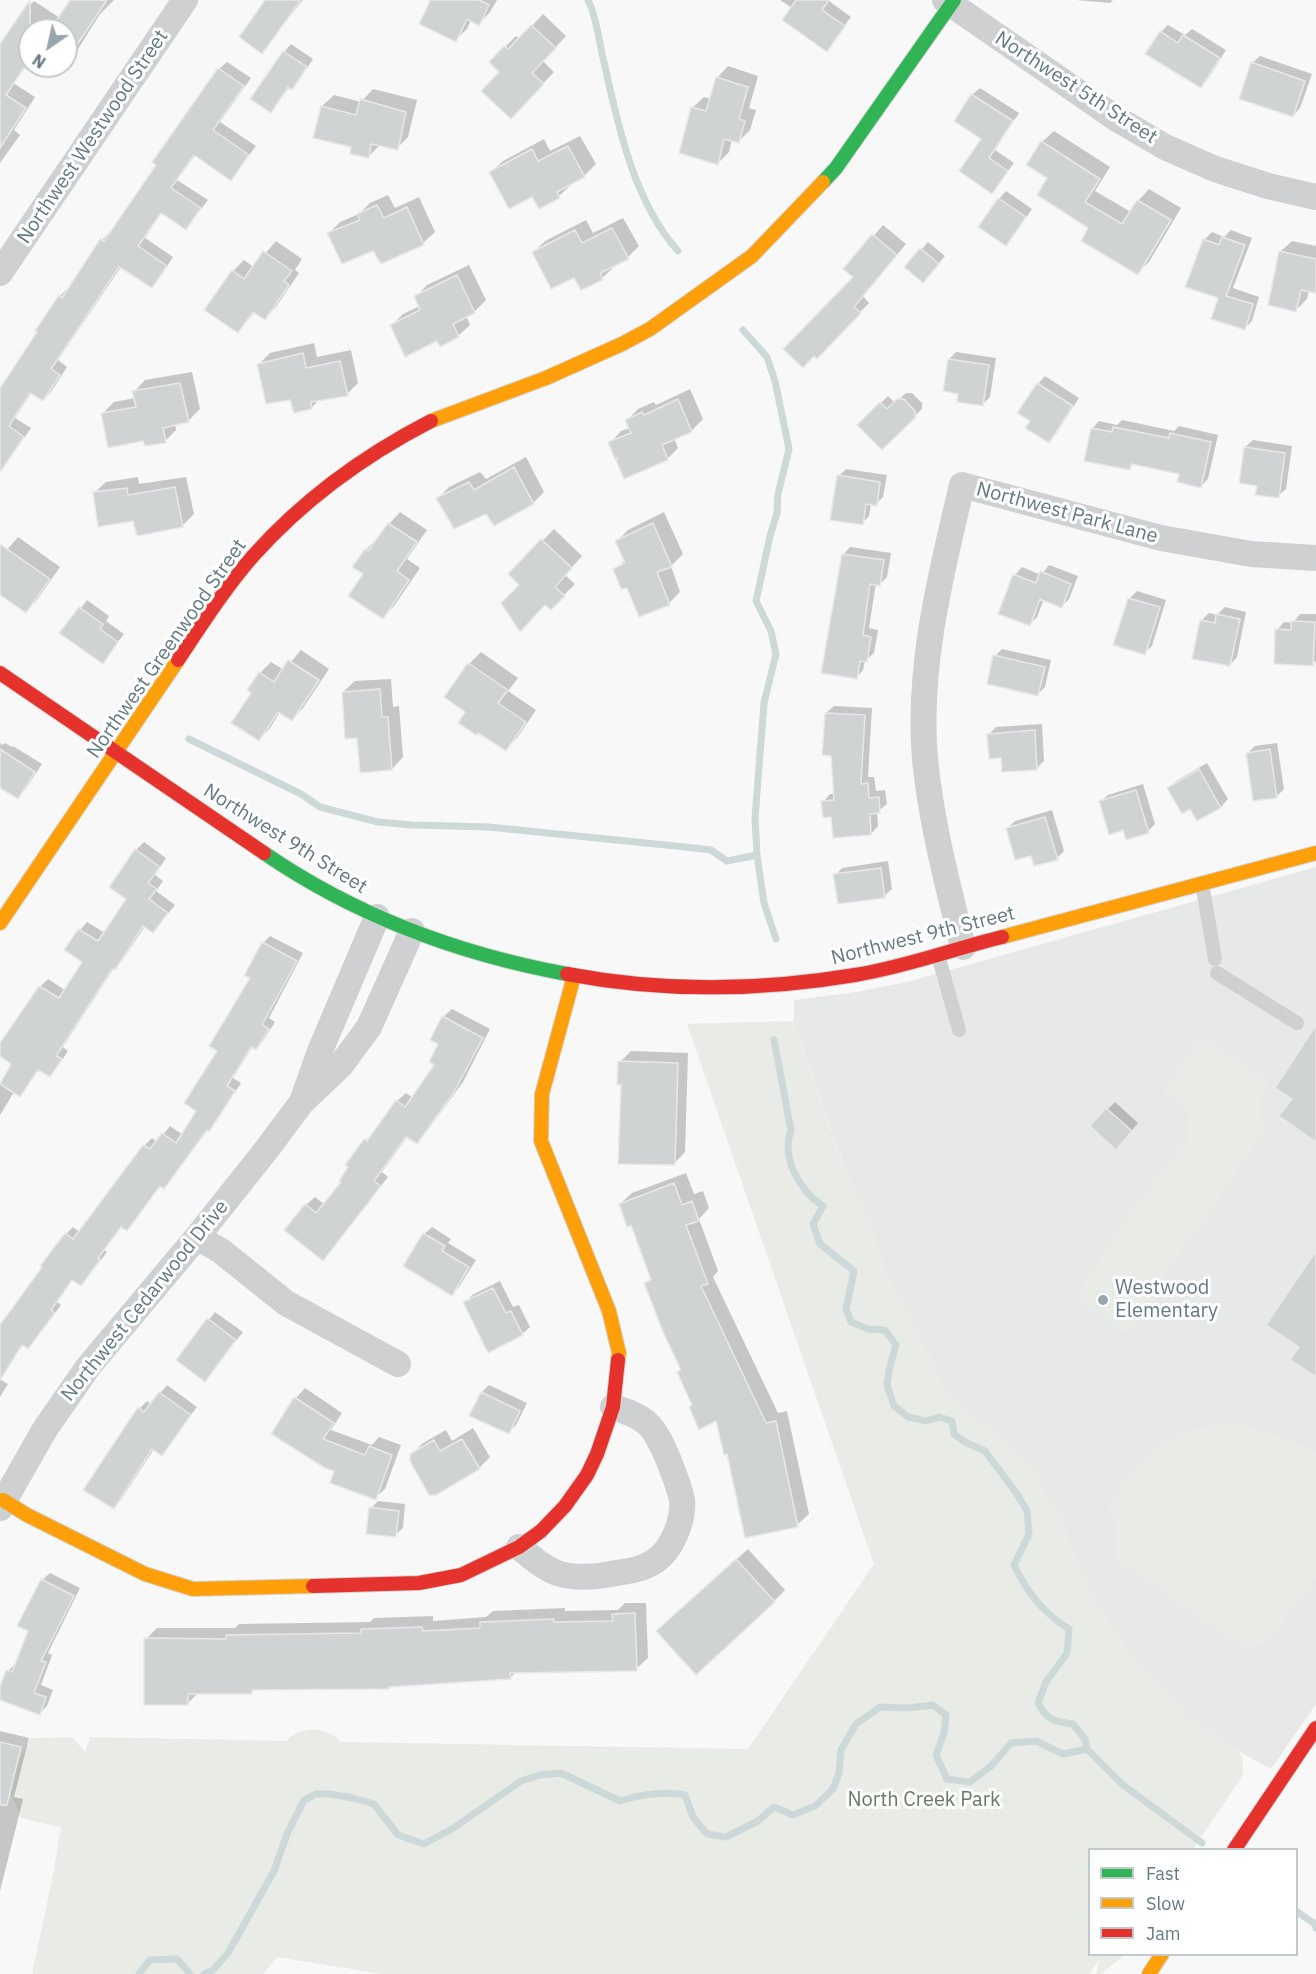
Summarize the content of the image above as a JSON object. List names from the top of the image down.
{
  "streets": {
    "street": [
      "Northwest 5th Street",
      "Northwest Westwood Street",
      "Northwest Park Lane",
      "Northwest Greenwood Street",
      "Northwest 9th Street",
      "Northwest Cedarwood Drive"
    ]
  },
  "crossings": [
    ["Northwest 5th Street", "Northwest Greenwood Street"],
    ["Northwest Park Lane", "Northwest 9th Street"],
    ["Northwest Greenwood Street", "Northwest 9th Street"],
    ["Northwest 9th Street", "Northwest Cedarwood Drive"]
  ],
  "parks": ["North Creek Park"],
  "places": ["Westwood Elementary"],
  "legend": ["Fast", "Slow", "Jam"],
  "north": "bottom left"
}
